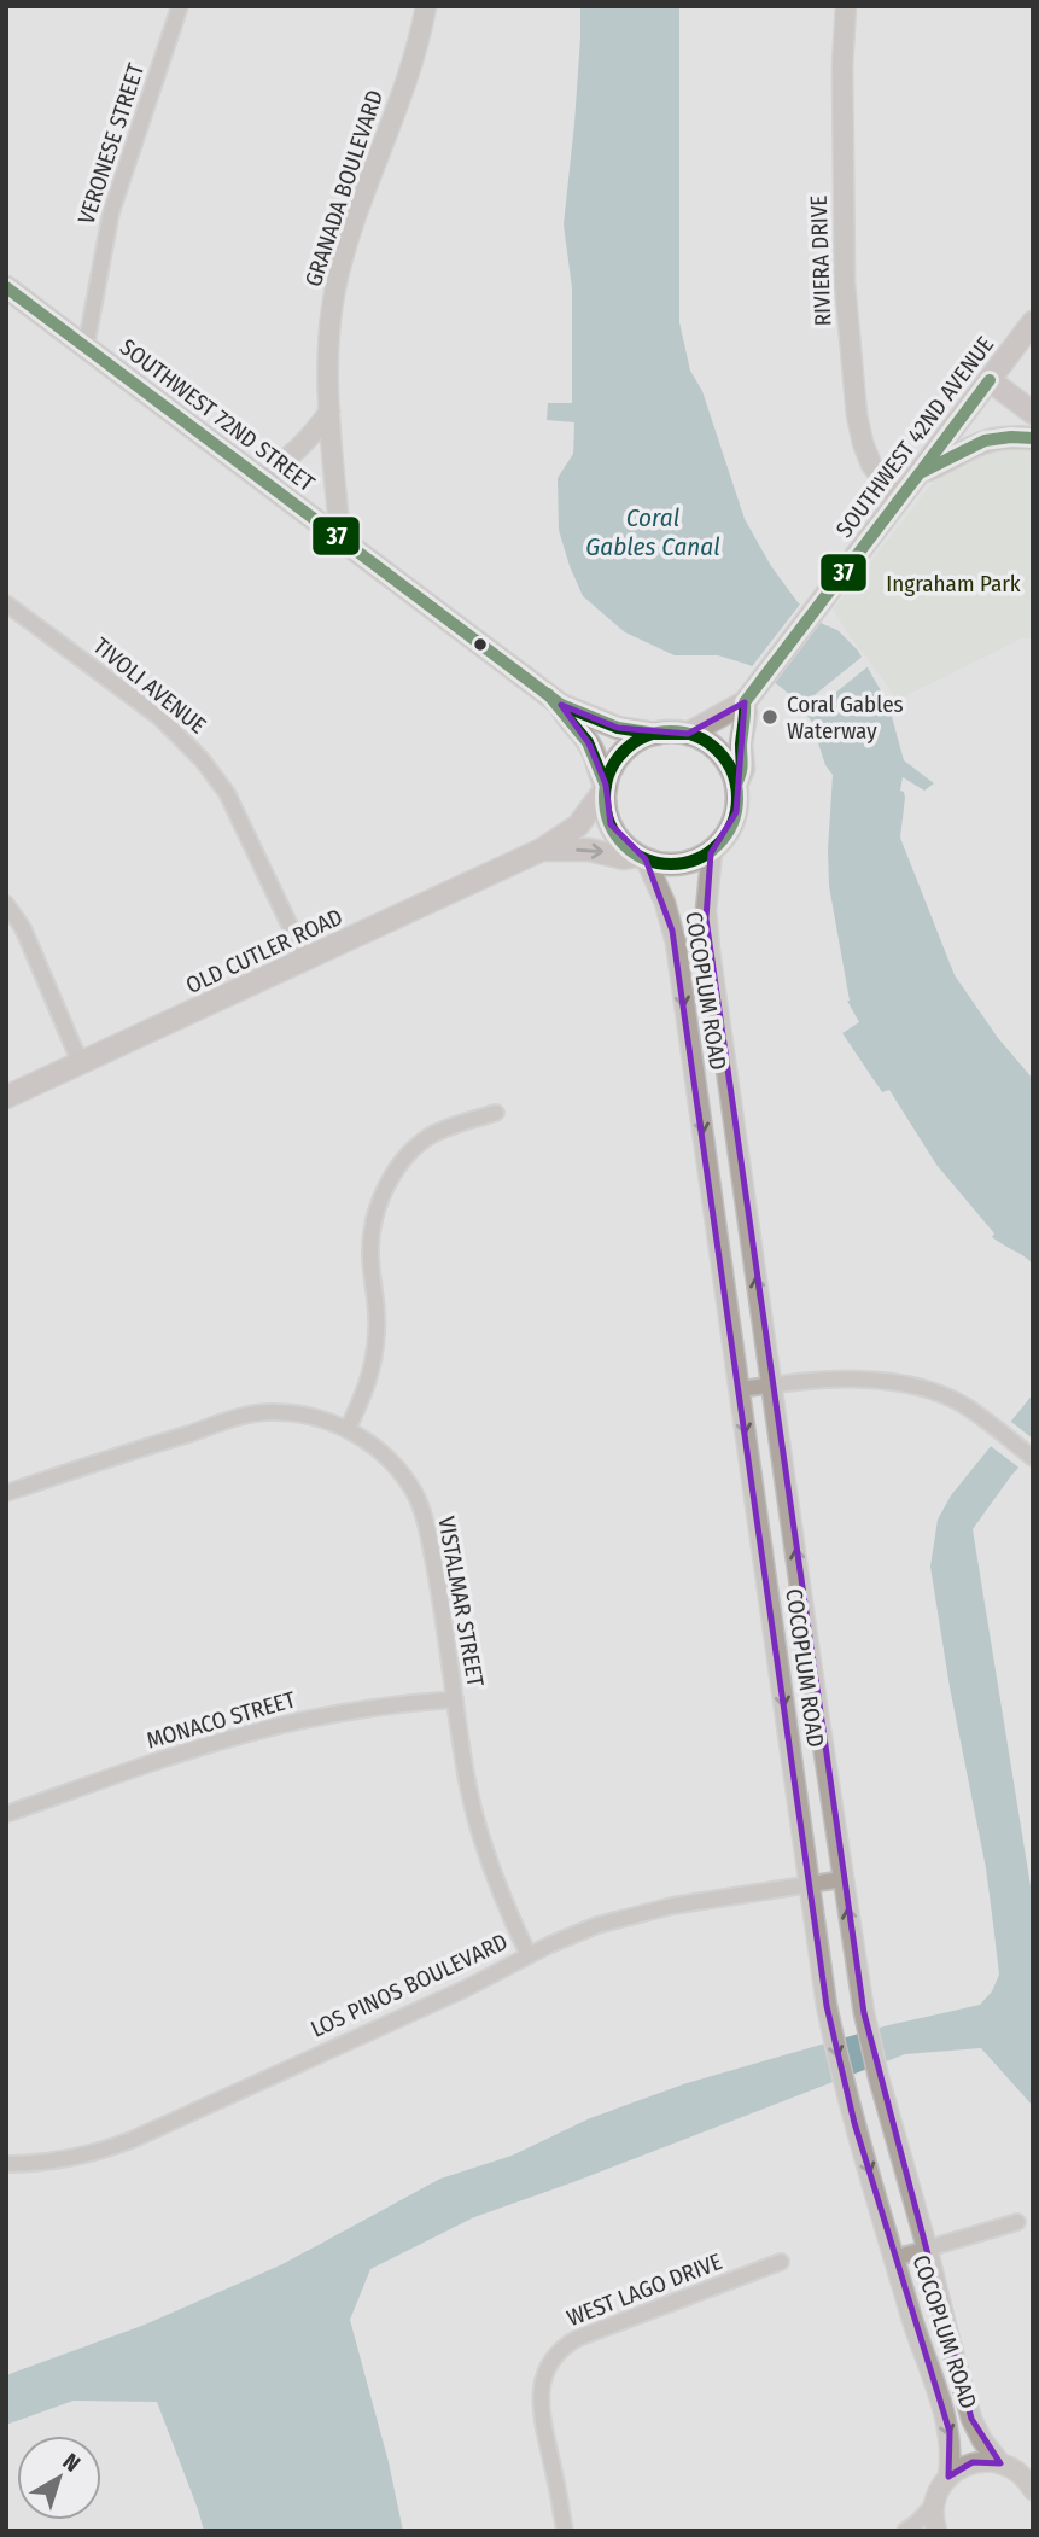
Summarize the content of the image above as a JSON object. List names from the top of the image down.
{
  "streets": {
    "main road": ["SOUTHWEST 72ND STREET", "SOUTHWEST 42ND AVENUE", "OLD CUTLER ROAD"],
    "street": [
      "VERONESE STREET",
      "GRANADA BOULEVARD",
      "RIVIERA DRIVE",
      "TIVOLI AVENUE",
      "COCOPLUM ROAD",
      "VISTALMAR STREET",
      "MONACO STREET",
      "LOS PINOS BOULEVARD",
      "WEST LAGO DRIVE"
    ]
  },
  "crossings": [
    ["VERONESE STREET", "SOUTHWEST 72ND STREET"],
    ["GRANADA BOULEVARD", "SOUTHWEST 72ND STREET"],
    ["RIVIERA DRIVE", "SOUTHWEST 42ND AVENUE"],
    ["SOUTHWEST 72ND STREET", "SOUTHWEST 42ND AVENUE"],
    ["SOUTHWEST 72ND STREET", "OLD CUTLER ROAD"],
    ["SOUTHWEST 72ND STREET", "COCOPLUM ROAD"],
    ["SOUTHWEST 42ND AVENUE", "OLD CUTLER ROAD"],
    ["SOUTHWEST 42ND AVENUE", "COCOPLUM ROAD"],
    ["TIVOLI AVENUE", "OLD CUTLER ROAD"],
    ["OLD CUTLER ROAD", "COCOPLUM ROAD"],
    ["COCOPLUM ROAD", "LOS PINOS BOULEVARD"],
    ["VISTALMAR STREET", "MONACO STREET"],
    ["VISTALMAR STREET", "LOS PINOS BOULEVARD"]
  ],
  "water": ["Coral Gables Canal"],
  "parks": ["Ingraham Park"],
  "places": ["Coral Gables Waterway"],
  "lines": ["transit line 37"],
  "north": "top right"
}
